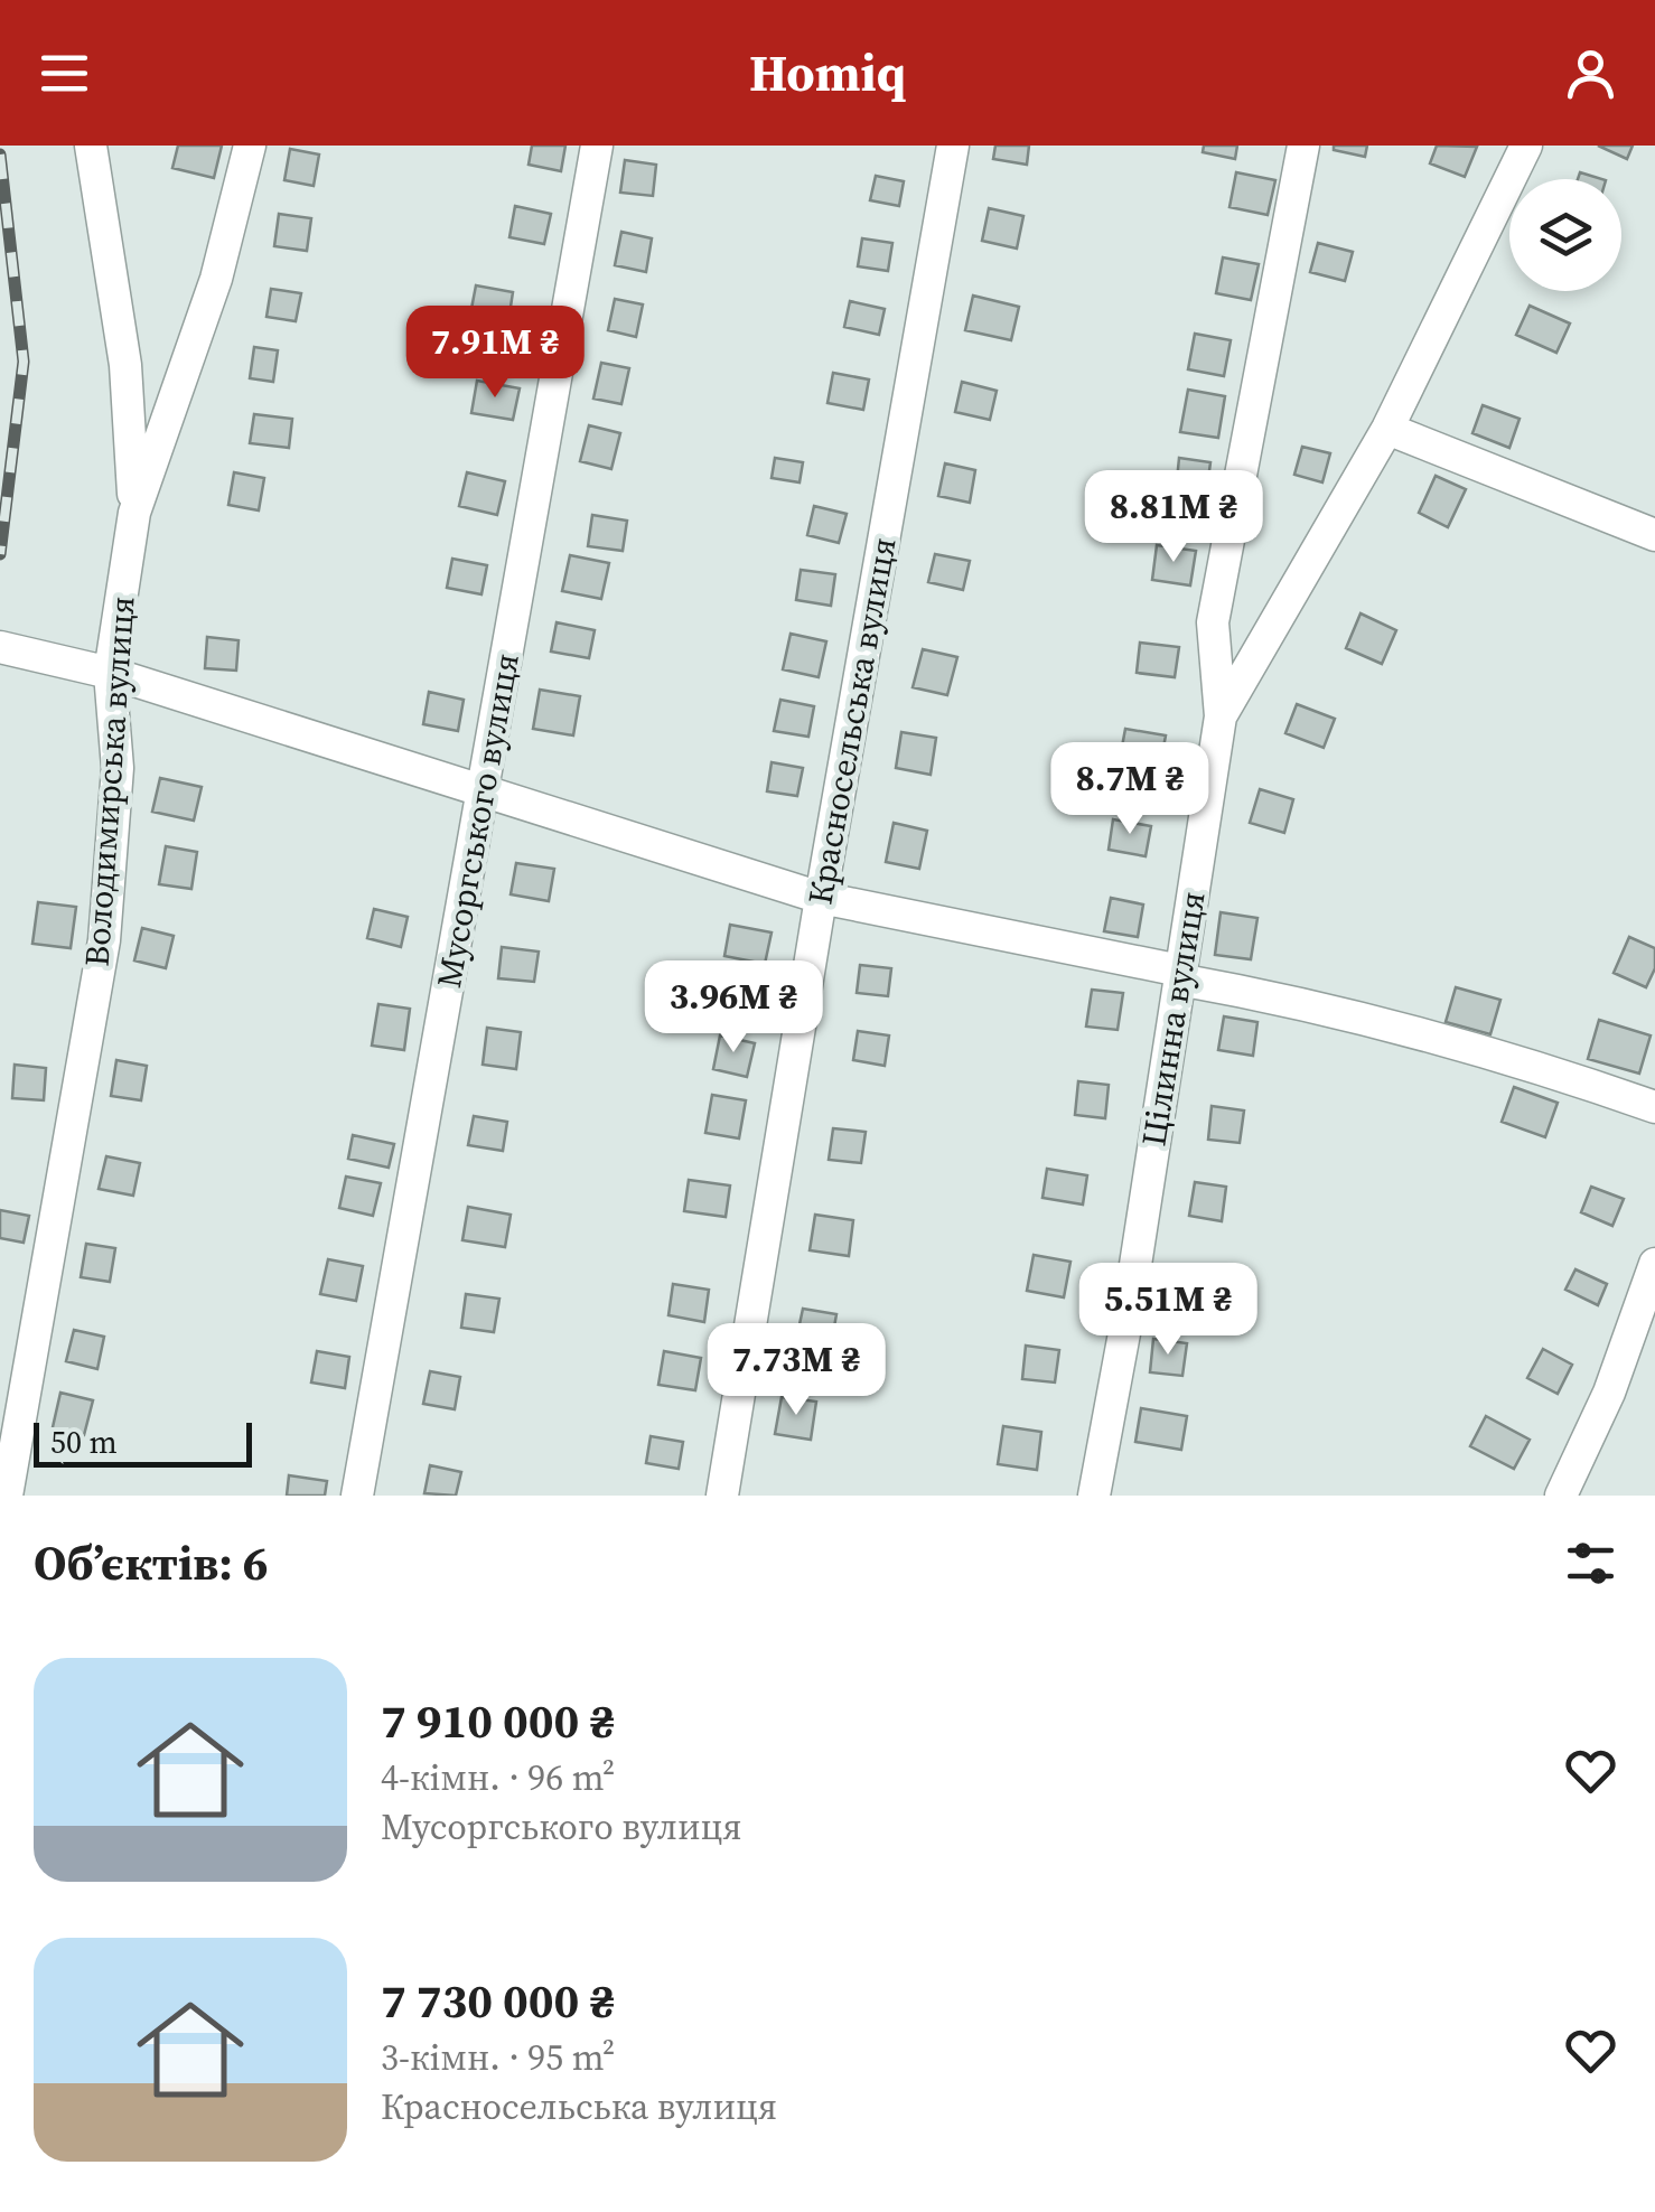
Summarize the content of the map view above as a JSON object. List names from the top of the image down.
{
  "streets": {
    "street": [
      "Красносельська вулиця",
      "Володимирська вулиця",
      "Мусоргського вулиця",
      "Цілинна вулиця"
    ]
  },
  "scale_bar": "50 m",
  "page": {
    "header": "Homiq",
    "price": [
      "7.91M ₴",
      "8.81M ₴",
      "8.7M ₴",
      "3.96M ₴",
      "5.51M ₴",
      "7.73M ₴"
    ],
    "scale": "50 m",
    "heading": "Об’єктів: 6",
    "list": [
      {
        "name": "7 910 000 ₴",
        "note": "4-кімн. · 96 m² · Мусоргського вулиця"
      },
      {
        "name": "7 730 000 ₴",
        "note": "3-кімн. · 95 m² · Красносельська вулиця"
      }
    ]
  }
}
